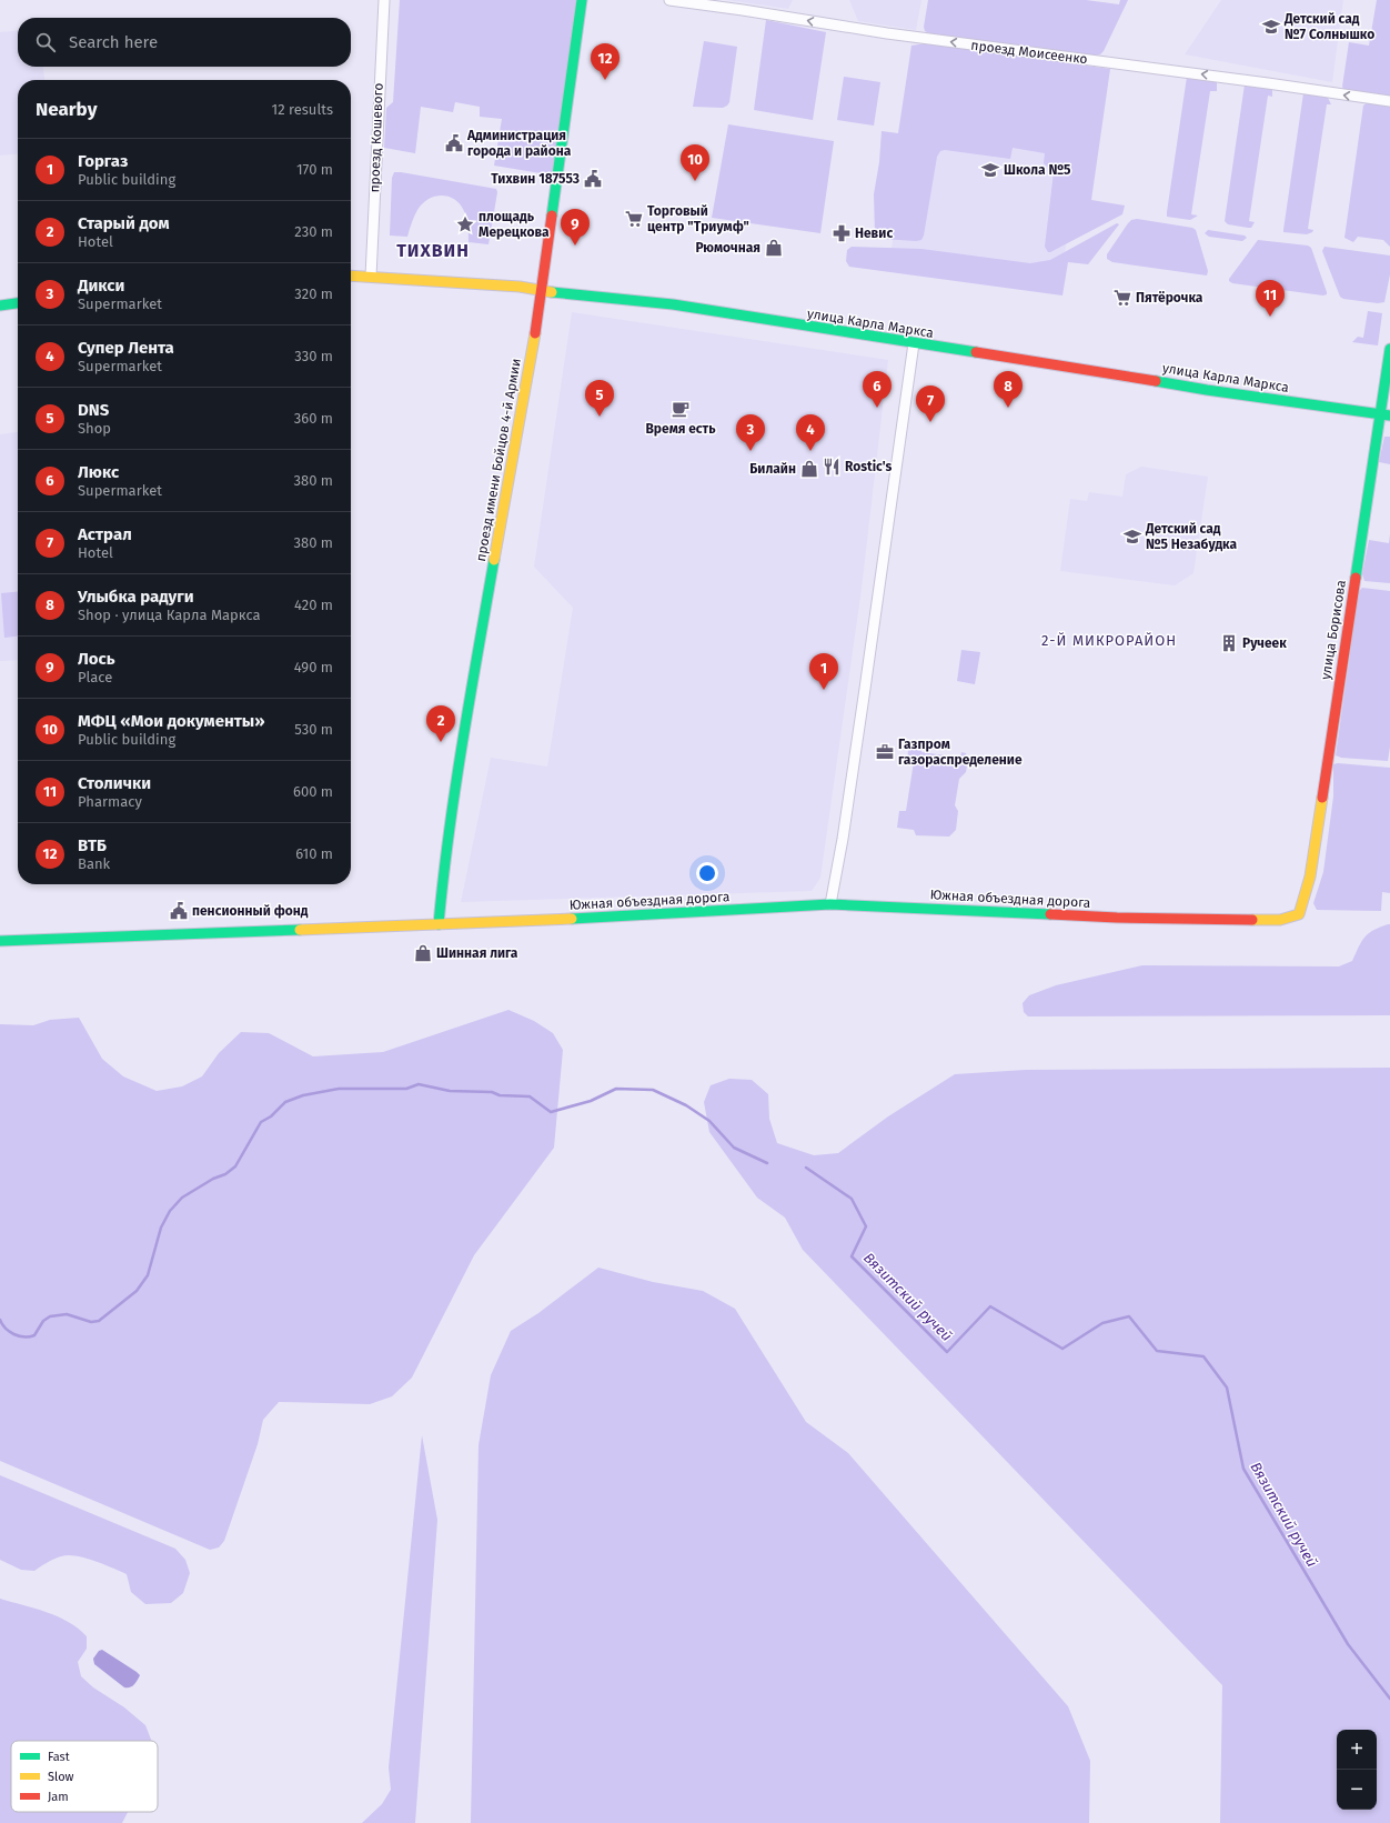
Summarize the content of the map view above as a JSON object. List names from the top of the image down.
{
  "streets": {
    "street": [
      "проезд Моисеенко",
      "проезд Кошевого",
      "улица Карла Маркса",
      "проезд имени Бойцов 4-й Армии",
      "улица Борисова",
      "Южная объездная дорога"
    ]
  },
  "crossings": [
    ["проезд Кошевого", "улица Карла Маркса"],
    ["улица Карла Маркса", "проезд имени Бойцов 4-й Армии"],
    ["улица Карла Маркса", "улица Борисова"],
    ["проезд имени Бойцов 4-й Армии", "Южная объездная дорога"],
    ["улица Борисова", "Южная объездная дорога"]
  ],
  "one_way": ["проезд Моисеенко"],
  "districts": ["ТИХВИН", "2-Й МИКРОРАЙОН"],
  "water": ["Вязитский ручей"],
  "places": {
    "school or university": ["Детский сад №7 Солнышко", "Школа №5", "Детский сад №5 Незабудка"],
    "public building": ["Администрация города и района", "Тихвин 187553", "пенсионный фонд"],
    "supermarket": ["Торговый центр \"Триумф\"", "Пятёрочка"],
    "place": ["площадь Мерецкова"],
    "pharmacy": ["Невис"],
    "shop": ["Рюмочная", "Билайн", "Шинная лига"],
    "cafe": ["Время есть"],
    "restaurant": ["Rostic's"],
    "building": ["Ручеек"],
    "office": ["Газпром газораспределение"]
  },
  "legend": ["Fast", "Slow", "Jam"],
  "page": {
    "search": "Search here",
    "pins": [
      "12",
      "10",
      "9",
      "11",
      "6",
      "8",
      "5",
      "7",
      "3",
      "4",
      "1",
      "2"
    ],
    "heading": ["Nearby", "12 results"],
    "list": [
      {
        "mark": "1",
        "name": "Горгаз",
        "note": "Public building",
        "value": "170 m"
      },
      {
        "mark": "2",
        "name": "Старый дом",
        "note": "Hotel",
        "value": "230 m"
      },
      {
        "mark": "3",
        "name": "Дикси",
        "note": "Supermarket",
        "value": "320 m"
      },
      {
        "mark": "4",
        "name": "Супер Лента",
        "note": "Supermarket",
        "value": "330 m"
      },
      {
        "mark": "5",
        "name": "DNS",
        "note": "Shop",
        "value": "360 m"
      },
      {
        "mark": "6",
        "name": "Люкс",
        "note": "Supermarket",
        "value": "380 m"
      },
      {
        "mark": "7",
        "name": "Астрал",
        "note": "Hotel",
        "value": "380 m"
      },
      {
        "mark": "8",
        "name": "Улыбка радуги",
        "note": "Shop · улица Карла Маркса",
        "value": "420 m"
      },
      {
        "mark": "9",
        "name": "Лось",
        "note": "Place",
        "value": "490 m"
      },
      {
        "mark": "10",
        "name": "МФЦ «Мои документы»",
        "note": "Public building",
        "value": "530 m"
      },
      {
        "mark": "11",
        "name": "Столички",
        "note": "Pharmacy",
        "value": "600 m"
      },
      {
        "mark": "12",
        "name": "ВТБ",
        "note": "Bank",
        "value": "610 m"
      }
    ],
    "map_buttons": ["+", "−"]
  }
}
